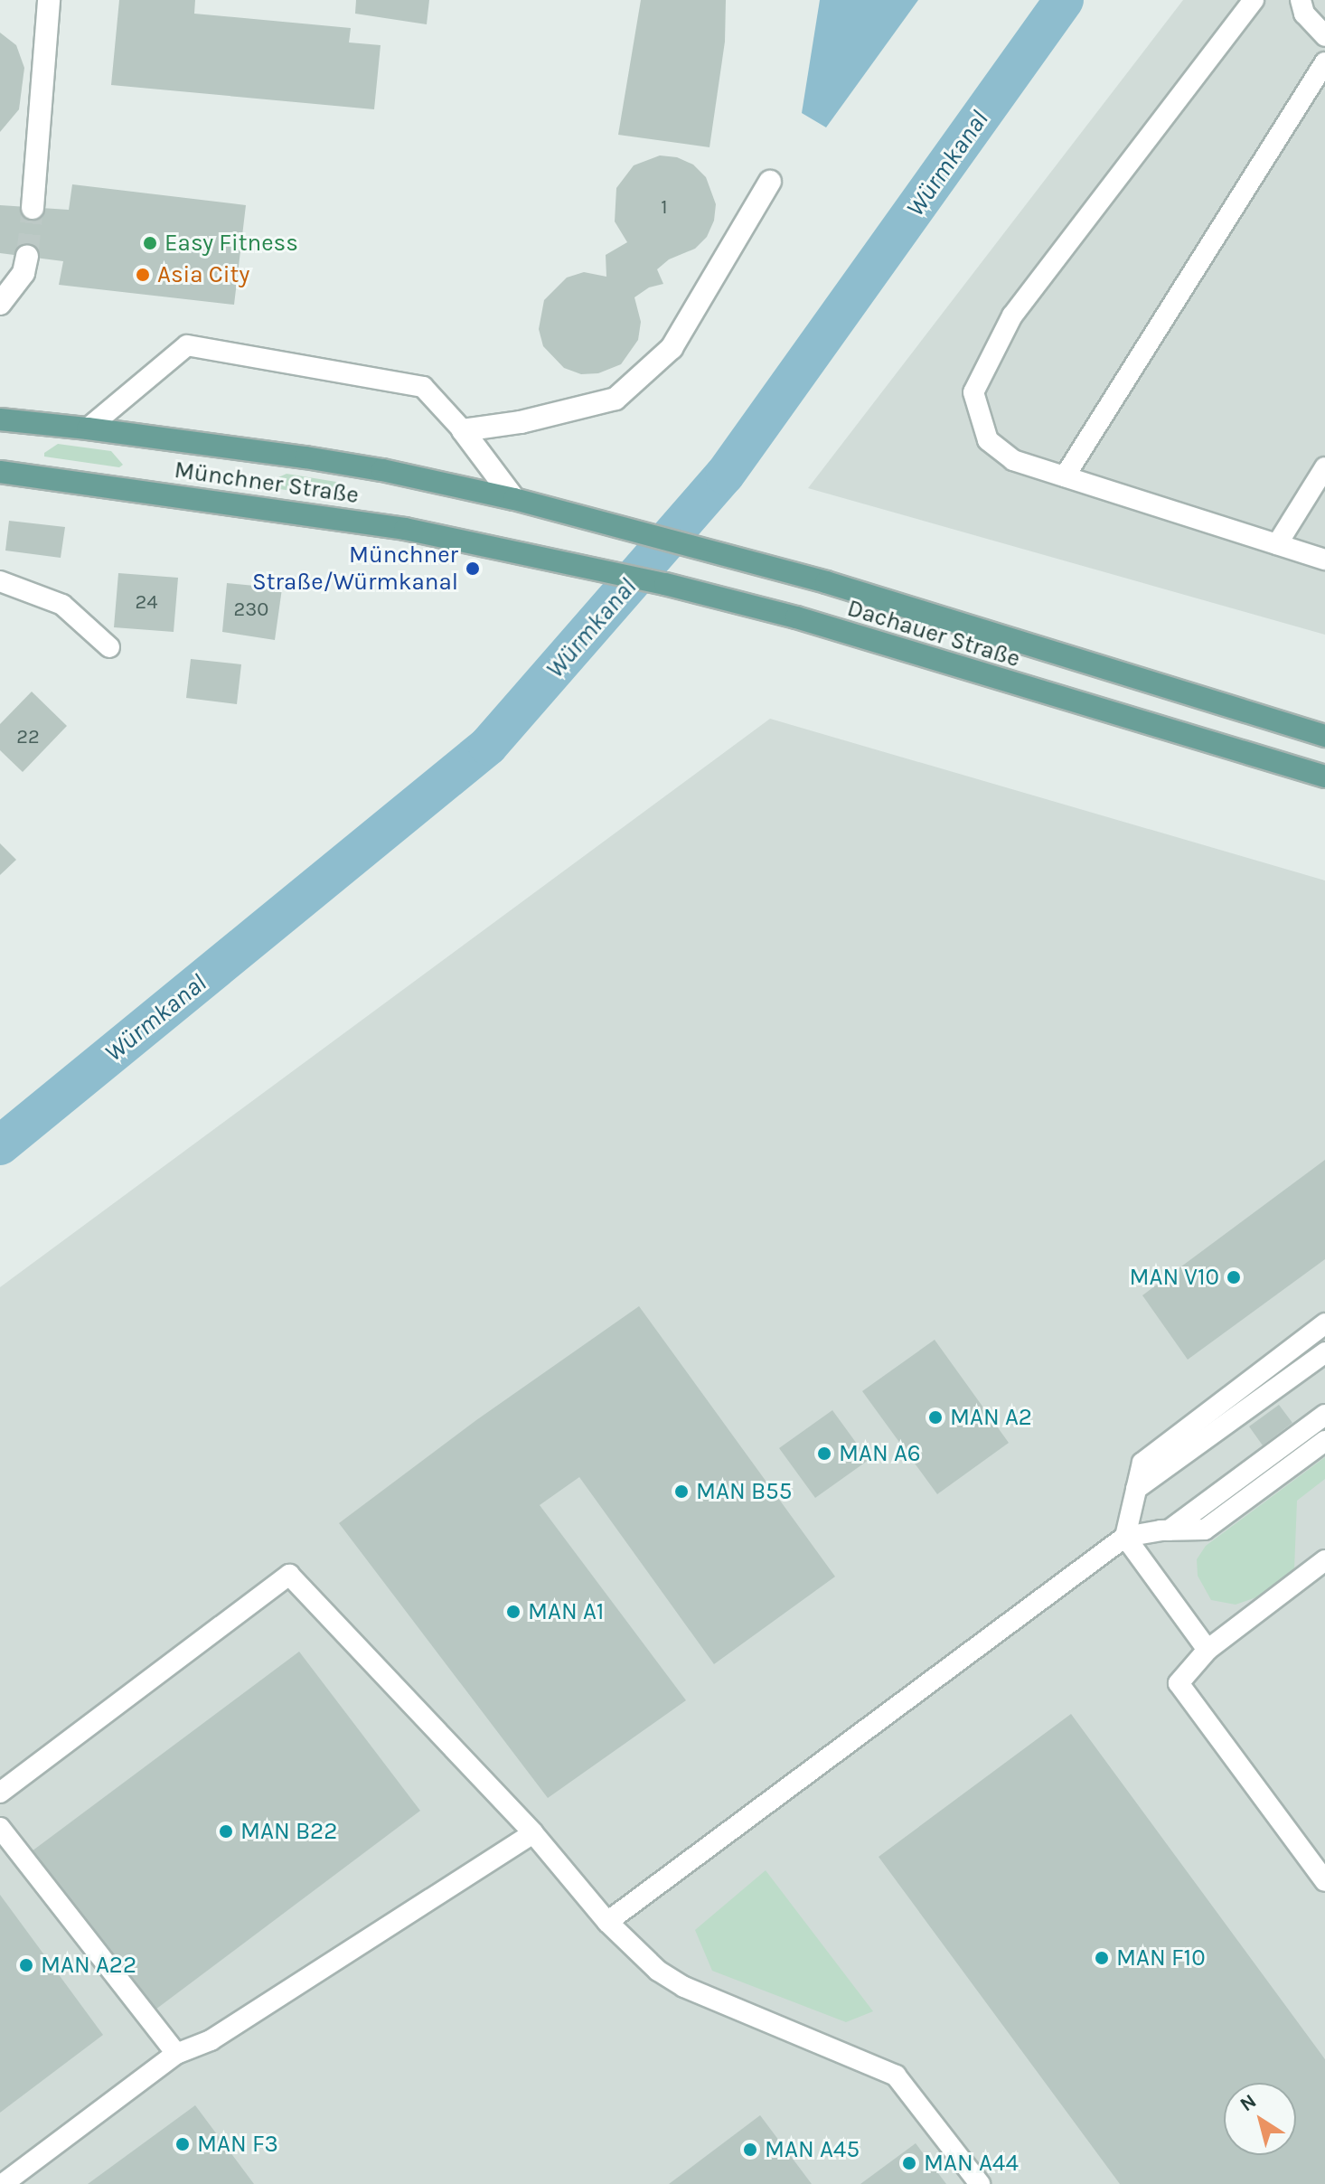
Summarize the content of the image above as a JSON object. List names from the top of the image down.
{
  "streets": {
    "main road": ["Münchner Straße", "Dachauer Straße"]
  },
  "crossings": [
    ["Münchner Straße", "Dachauer Straße"]
  ],
  "water": ["Würmkanal"],
  "places": [
    "Easy Fitness",
    "Asia City",
    "Münchner Straße/Würmkanal",
    "MAN V10",
    "MAN A2",
    "MAN A6",
    "MAN B55",
    "MAN A1",
    "MAN B22",
    "MAN F10",
    "MAN A22",
    "MAN F3",
    "MAN A45",
    "MAN A44"
  ],
  "house_numbers": [
    "1",
    "24",
    "230",
    "22"
  ],
  "north": "top left"
}
